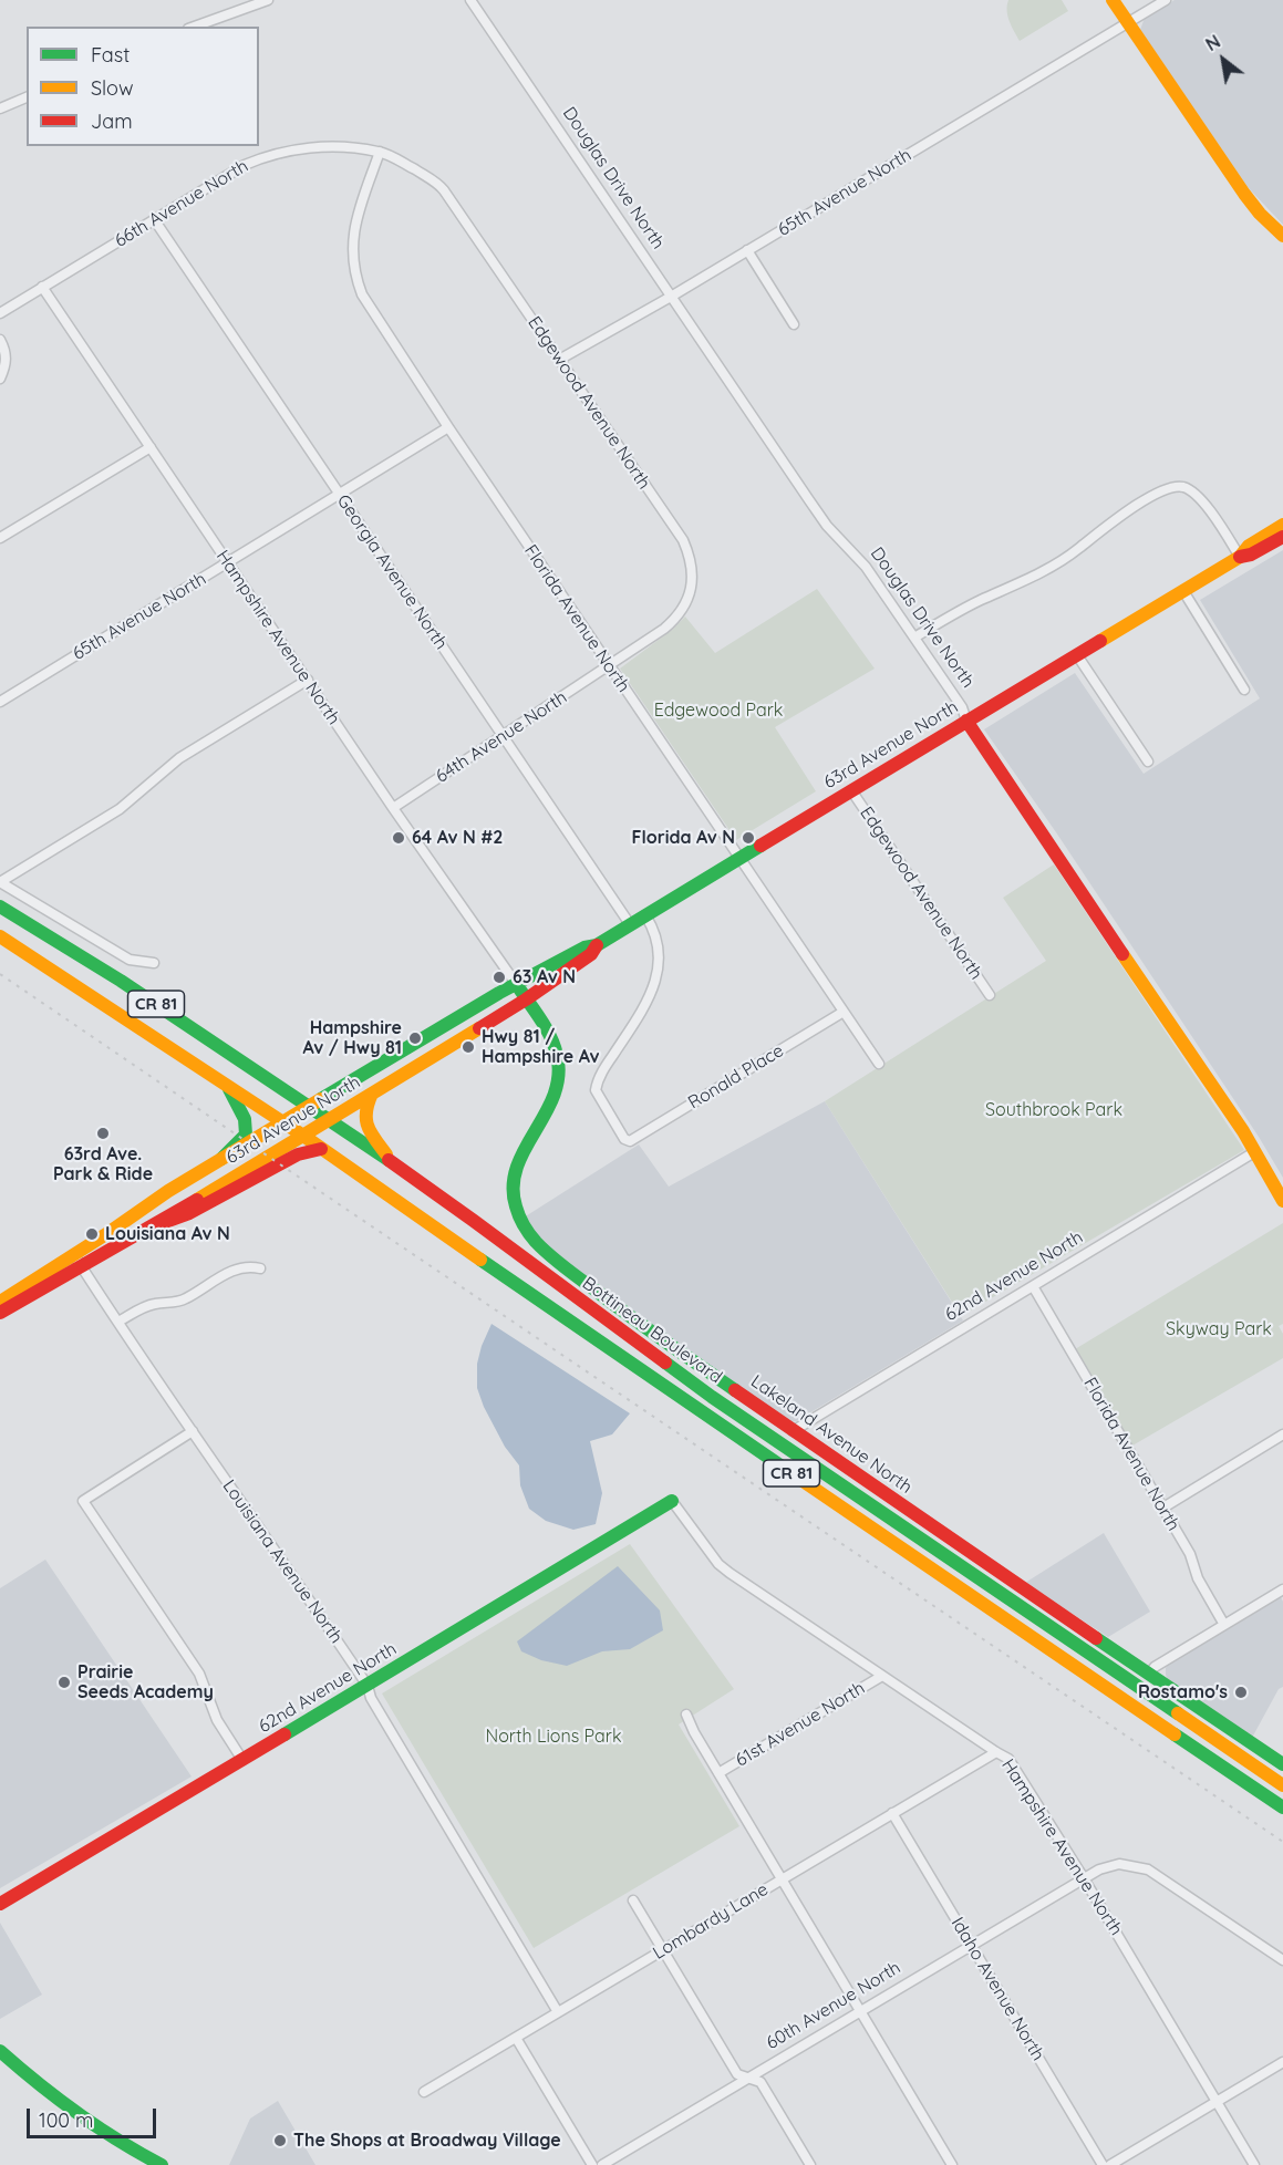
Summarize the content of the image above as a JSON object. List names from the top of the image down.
{
  "streets": {
    "main road": [
      "Douglas Drive North",
      "63rd Avenue North",
      "CR 81",
      "62nd Avenue North",
      "Bottineau Boulevard",
      "Lakeland Avenue North"
    ],
    "street": [
      "65th Avenue North",
      "66th Avenue North",
      "Edgewood Avenue North",
      "Georgia Avenue North",
      "Florida Avenue North",
      "Hampshire Avenue North",
      "64th Avenue North",
      "Ronald Place",
      "Louisiana Avenue North",
      "61st Avenue North",
      "Lombardy Lane",
      "Idaho Avenue North",
      "60th Avenue North"
    ]
  },
  "crossings": [
    ["Douglas Drive North", "65th Avenue North"],
    ["Douglas Drive North", "63rd Avenue North"],
    ["Douglas Drive North", "62nd Avenue North"],
    ["65th Avenue North", "Edgewood Avenue North"],
    ["65th Avenue North", "Georgia Avenue North"],
    ["65th Avenue North", "Florida Avenue North"],
    ["65th Avenue North", "Hampshire Avenue North"],
    ["66th Avenue North", "Edgewood Avenue North"],
    ["66th Avenue North", "Georgia Avenue North"],
    ["66th Avenue North", "Florida Avenue North"],
    ["66th Avenue North", "Hampshire Avenue North"],
    ["Edgewood Avenue North", "Florida Avenue North"],
    ["Edgewood Avenue North", "64th Avenue North"],
    ["Edgewood Avenue North", "63rd Avenue North"],
    ["Georgia Avenue North", "64th Avenue North"],
    ["Georgia Avenue North", "63rd Avenue North"],
    ["Florida Avenue North", "64th Avenue North"],
    ["Florida Avenue North", "63rd Avenue North"],
    ["Florida Avenue North", "Ronald Place"],
    ["Florida Avenue North", "62nd Avenue North"],
    ["Hampshire Avenue North", "64th Avenue North"],
    ["Hampshire Avenue North", "63rd Avenue North"],
    ["Hampshire Avenue North", "62nd Avenue North"],
    ["Hampshire Avenue North", "Lakeland Avenue North"],
    ["Hampshire Avenue North", "61st Avenue North"],
    ["Hampshire Avenue North", "Lombardy Lane"],
    ["Hampshire Avenue North", "60th Avenue North"],
    ["63rd Avenue North", "Ronald Place"],
    ["63rd Avenue North", "Bottineau Boulevard"],
    ["63rd Avenue North", "Lakeland Avenue North"],
    ["63rd Avenue North", "Louisiana Avenue North"],
    ["62nd Avenue North", "Lakeland Avenue North"],
    ["62nd Avenue North", "Louisiana Avenue North"],
    ["Louisiana Avenue North", "Lombardy Lane"],
    ["Lombardy Lane", "Idaho Avenue North"],
    ["Idaho Avenue North", "60th Avenue North"]
  ],
  "parks": [
    "Edgewood Park",
    "Southbrook Park",
    "Skyway Park",
    "North Lions Park"
  ],
  "places": [
    "64 Av N #2",
    "Florida Av N",
    "63 Av N",
    "Hampshire Av / Hwy 81",
    "Hwy 81 / Hampshire Av",
    "63rd Ave. Park & Ride",
    "Louisiana Av N",
    "Prairie Seeds Academy",
    "Rostamo's",
    "The Shops at Broadway Village"
  ],
  "legend": ["Fast", "Slow", "Jam"],
  "scale_bar": "100 m",
  "north": "top left"
}
